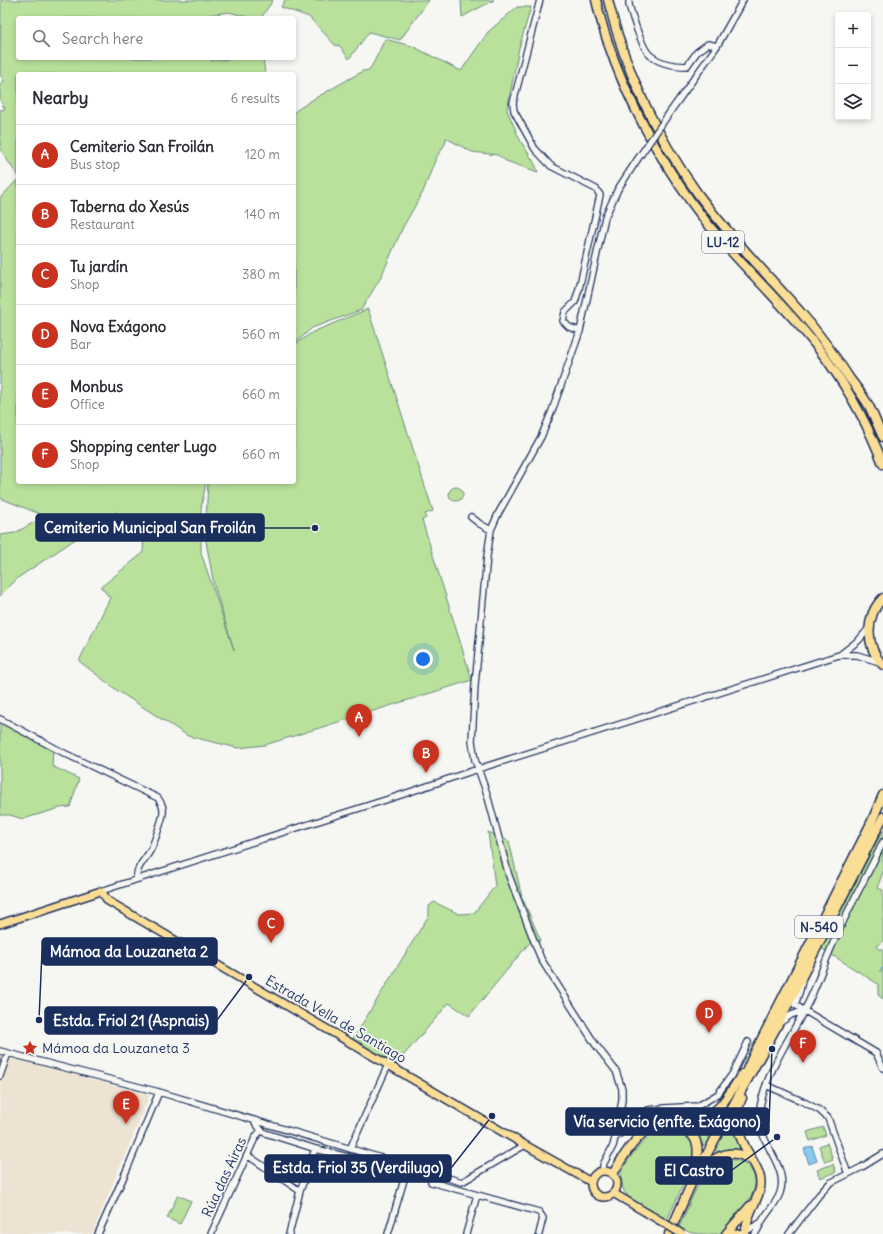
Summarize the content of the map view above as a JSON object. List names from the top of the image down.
{
  "streets": {
    "highway": ["LU-12", "N-540"],
    "main road": ["Estrada Vella de Santiago"],
    "street": ["Rúa das Airas"]
  },
  "places": {
    "other": [
      "Cemiterio Municipal San Froilán",
      "Estda. Friol 21 (Aspnais)",
      "Mámoa da Louzaneta 2",
      "Vía servicio (enfte. Exágono)",
      "Estda. Friol 35 (Verdilugo)",
      "El Castro"
    ],
    "place": ["Mámoa da Louzaneta 3"]
  },
  "page": {
    "map_buttons": ["+", "−"],
    "search": "Search here",
    "heading": ["Nearby", "6 results"],
    "list": [
      {
        "mark": "A",
        "name": "Cemiterio San Froilán",
        "note": "Bus stop",
        "value": "120 m"
      },
      {
        "mark": "B",
        "name": "Taberna do Xesús",
        "note": "Restaurant",
        "value": "140 m"
      },
      {
        "mark": "C",
        "name": "Tu jardín",
        "note": "Shop",
        "value": "380 m"
      },
      {
        "mark": "D",
        "name": "Nova Exágono",
        "note": "Bar",
        "value": "560 m"
      },
      {
        "mark": "E",
        "name": "Monbus",
        "note": "Office",
        "value": "660 m"
      },
      {
        "mark": "F",
        "name": "Shopping center Lugo",
        "note": "Shop",
        "value": "660 m"
      }
    ],
    "pins": [
      "A",
      "B",
      "C",
      "D",
      "F",
      "E"
    ]
  }
}
